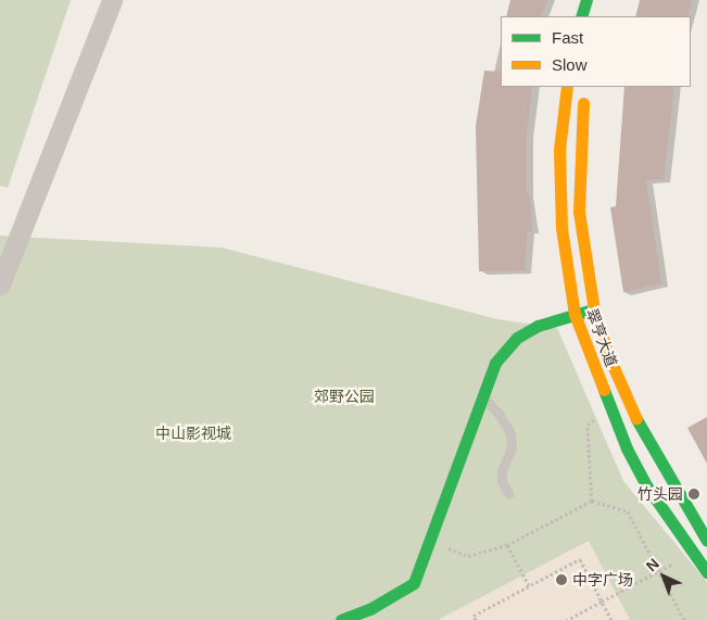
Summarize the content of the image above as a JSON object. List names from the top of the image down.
{
  "streets": {
    "main road": ["翠亨大道"]
  },
  "parks": ["郊野公园", "中山影视城"],
  "places": ["竹头园", "中字广场"],
  "legend": ["Fast", "Slow"],
  "north": "top left"
}
